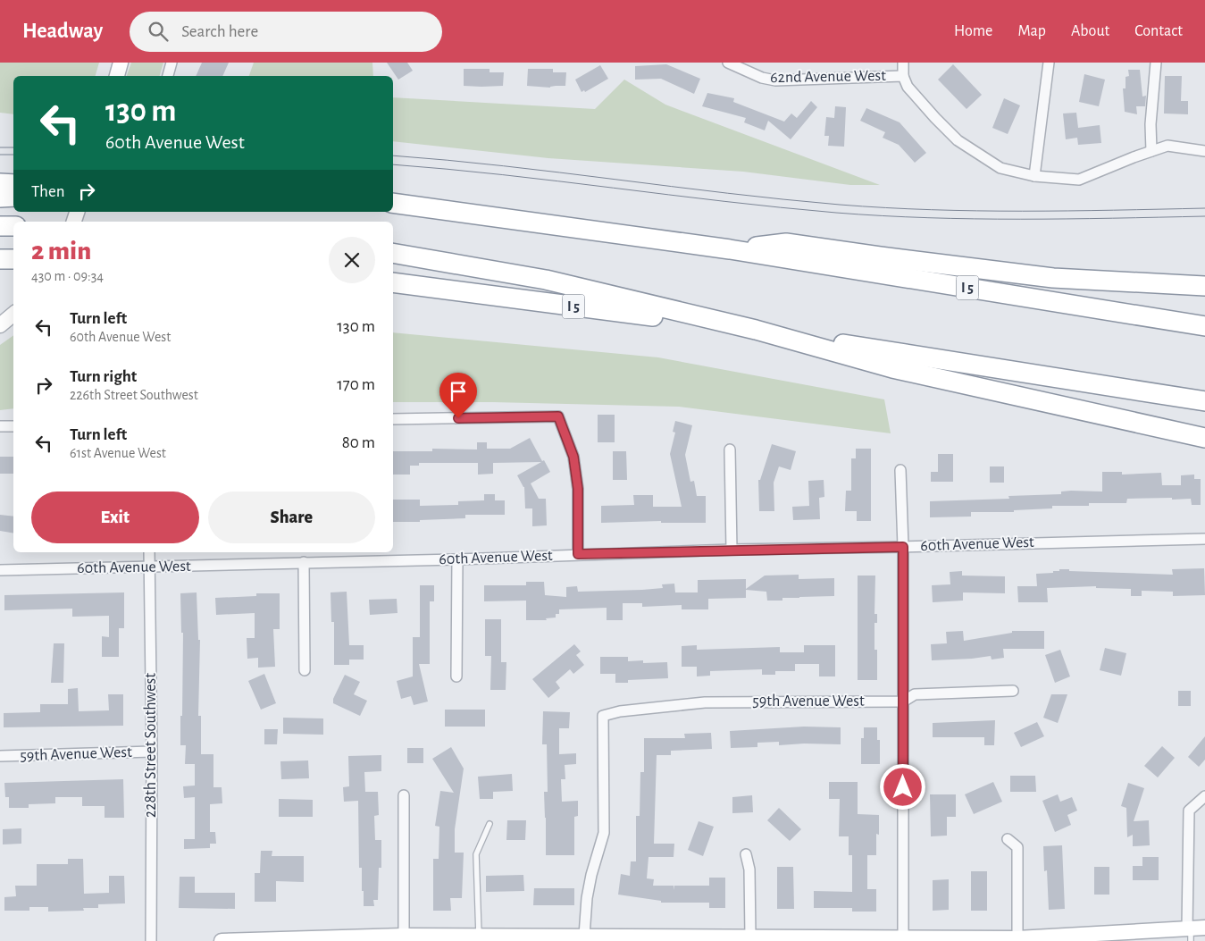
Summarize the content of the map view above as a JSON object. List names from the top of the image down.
{
  "streets": {
    "highway": ["I 5"],
    "street": [
      "62nd Avenue West",
      "60th Avenue West",
      "59th Avenue West",
      "228th Street Southwest"
    ]
  },
  "crossings": [
    ["60th Avenue West", "228th Street Southwest"],
    ["59th Avenue West", "228th Street Southwest"]
  ],
  "page": {
    "header": "Headway",
    "search": "Search here",
    "nav": [
      "Home",
      "Map",
      "About",
      "Contact"
    ],
    "turn": ["130 m", "60th Avenue West"],
    "then": "Then",
    "heading": ["2 min", "430 m · 09:34"],
    "list": [
      {
        "name": "Turn left",
        "note": "60th Avenue West",
        "value": "130 m"
      },
      {
        "name": "Turn right",
        "note": "226th Street Southwest",
        "value": "170 m"
      },
      {
        "name": "Turn left",
        "note": "61st Avenue West",
        "value": "80 m"
      }
    ],
    "buttons": ["Exit", "Share"]
  }
}
